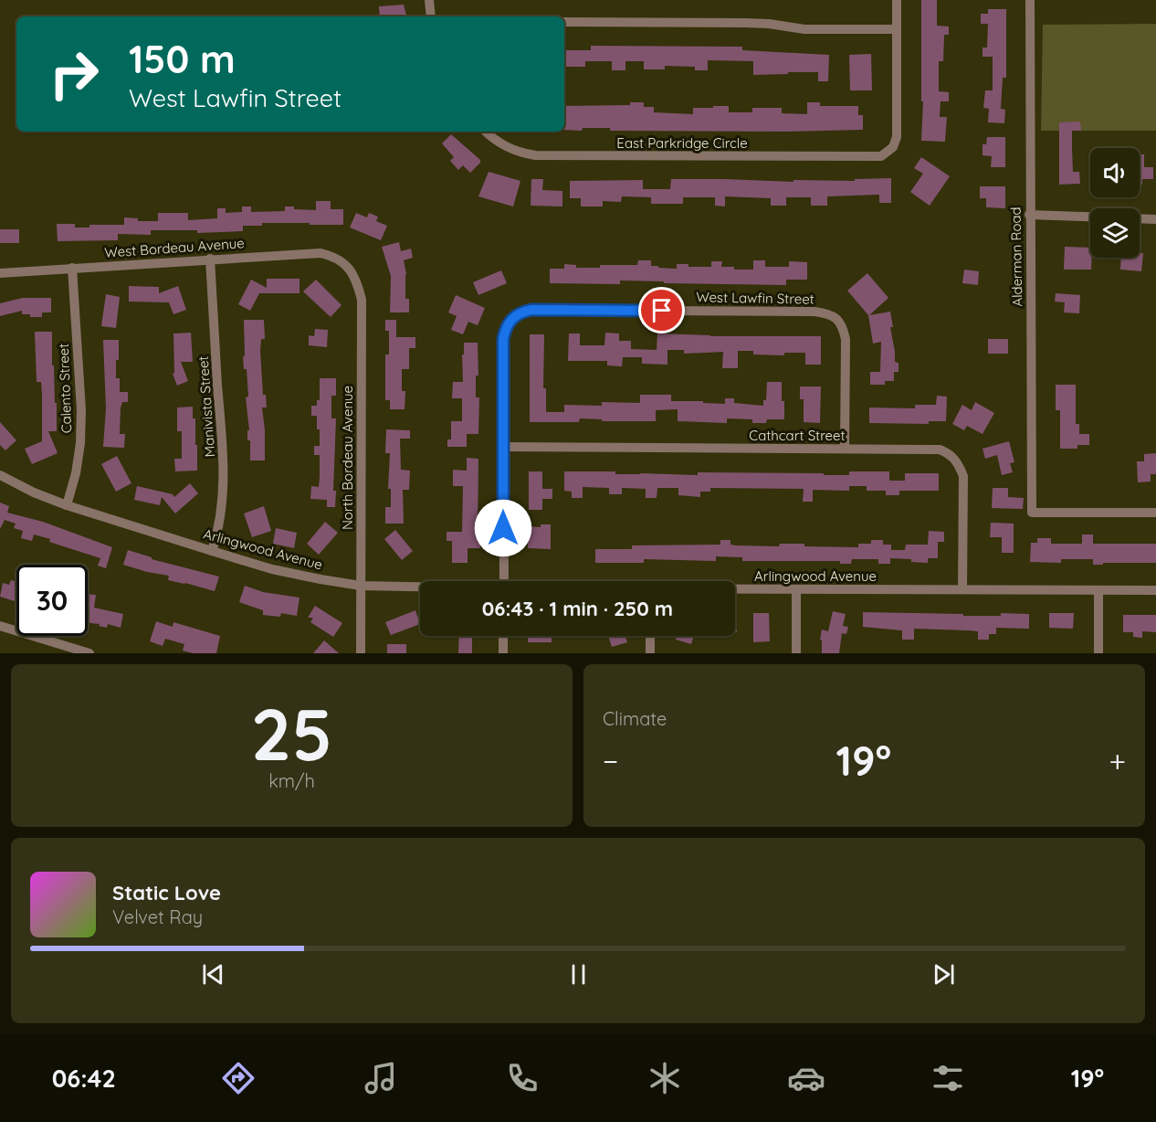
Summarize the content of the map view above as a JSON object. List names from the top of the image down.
{
  "streets": {
    "street": [
      "East Parkridge Circle",
      "West Bordeau Avenue",
      "Alderman Road",
      "West Lawfin Street",
      "Calento Street",
      "Manivista Street",
      "Cathcart Street",
      "North Bordeau Avenue",
      "Arlingwood Avenue"
    ]
  },
  "crossings": [
    ["West Bordeau Avenue", "Calento Street"],
    ["West Bordeau Avenue", "Manivista Street"],
    ["West Bordeau Avenue", "North Bordeau Avenue"],
    ["West Lawfin Street", "Cathcart Street"],
    ["Calento Street", "Arlingwood Avenue"],
    ["Manivista Street", "Arlingwood Avenue"],
    ["Cathcart Street", "Arlingwood Avenue"],
    ["North Bordeau Avenue", "Arlingwood Avenue"]
  ],
  "page": {
    "turn": ["150 m", "West Lawfin Street"],
    "limit": "30",
    "trip": "06:43 · 1 min · 250 m",
    "tile": [
      ["25", "km/h"],
      "Climate"
    ],
    "heat": ["−", "19°", "+"],
    "song": ["Static Love", "Velvet Ray"],
    "tabs": ["06:42", "19°"]
  }
}
